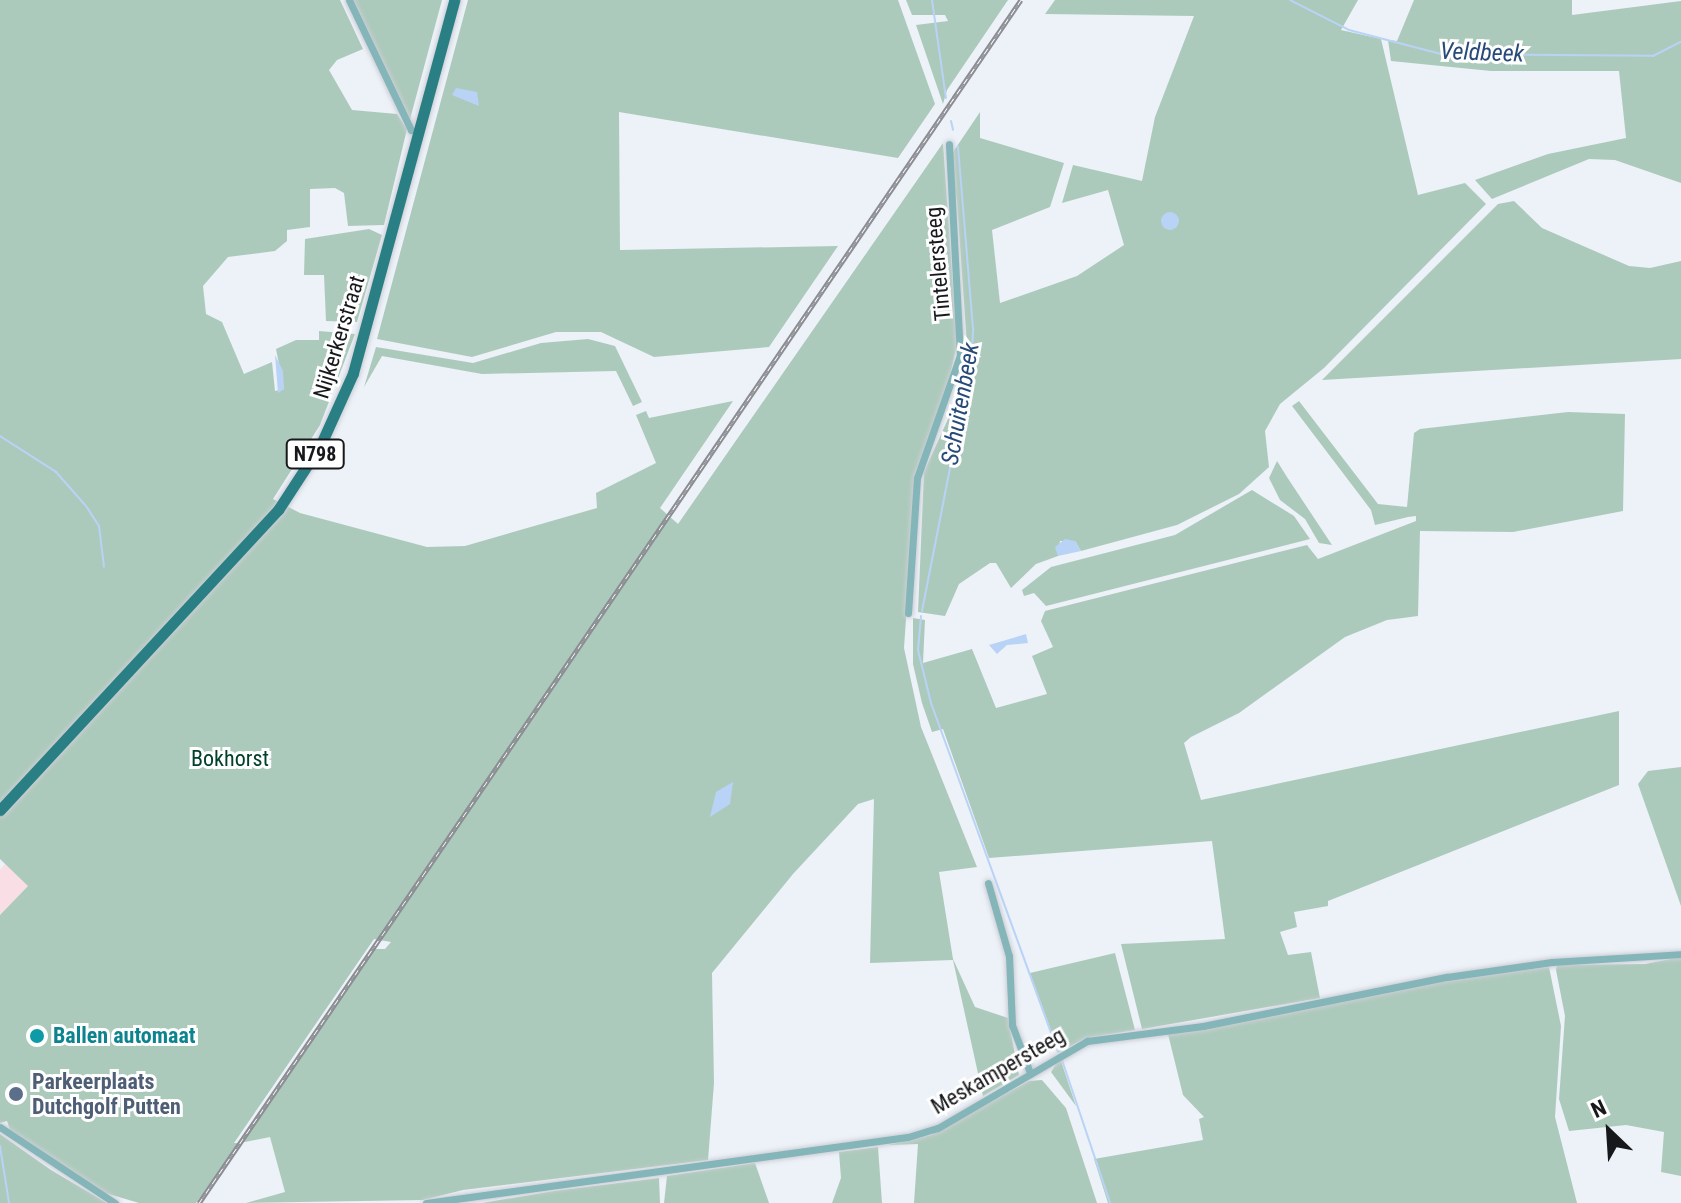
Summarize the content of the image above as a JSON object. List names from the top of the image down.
{
  "streets": {
    "main road": ["Nijkerkerstraat", "N798"],
    "street": ["Tintelersteeg", "Meskampersteeg"]
  },
  "water": ["Veldbeek", "Schuitenbeek"],
  "parks": ["Bokhorst"],
  "places": ["Ballen automaat", "Parkeerplaats Dutchgolf Putten"],
  "north": "top left"
}
